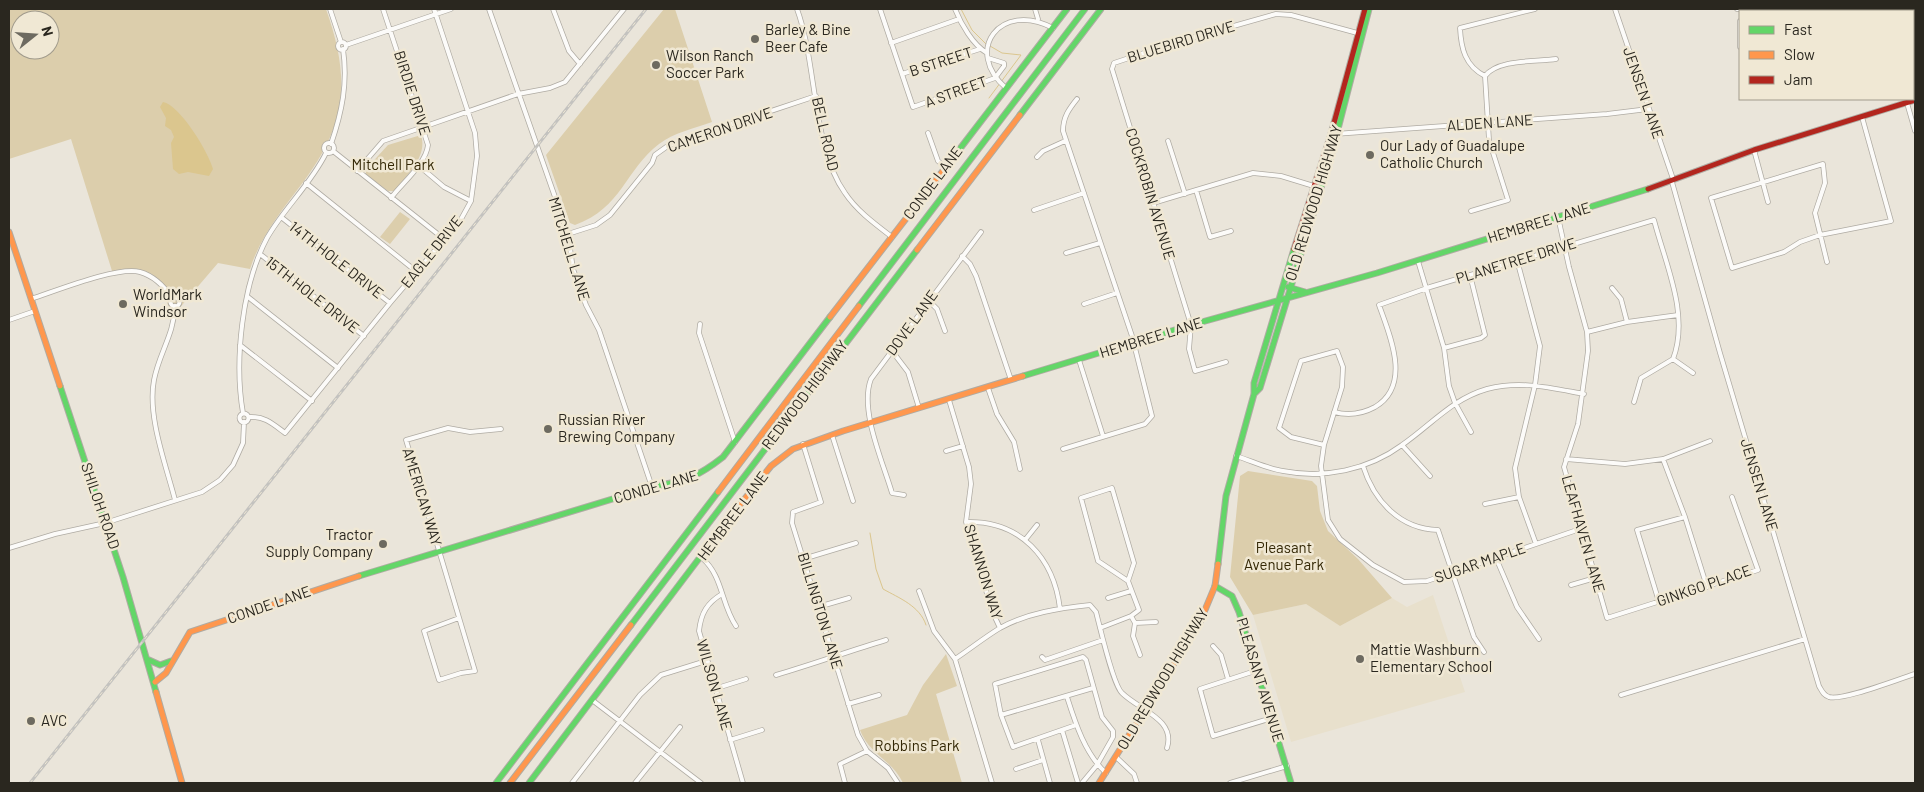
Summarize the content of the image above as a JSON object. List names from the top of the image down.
{
  "streets": {
    "main road": [
      "CONDE LANE",
      "OLD REDWOOD HIGHWAY",
      "HEMBREE LANE",
      "REDWOOD HIGHWAY",
      "SHILOH ROAD",
      "PLEASANT AVENUE"
    ],
    "street": [
      "BLUEBIRD DRIVE",
      "B STREET",
      "A STREET",
      "BIRDIE DRIVE",
      "JENSEN LANE",
      "ALDEN LANE",
      "CAMERON DRIVE",
      "BELL ROAD",
      "COCKROBIN AVENUE",
      "MITCHELL LANE",
      "EAGLE DRIVE",
      "14TH HOLE DRIVE",
      "PLANETREE DRIVE",
      "15TH HOLE DRIVE",
      "DOVE LANE",
      "AMERICAN WAY",
      "LEAFHAVEN LANE",
      "SUGAR MAPLE",
      "SHANNON WAY",
      "GINKGO PLACE",
      "BILLINGTON LANE",
      "WILSON LANE"
    ]
  },
  "crossings": [
    ["BLUEBIRD DRIVE", "COCKROBIN AVENUE"],
    ["BLUEBIRD DRIVE", "OLD REDWOOD HIGHWAY"],
    ["B STREET", "A STREET"],
    ["JENSEN LANE", "ALDEN LANE"],
    ["JENSEN LANE", "HEMBREE LANE"],
    ["ALDEN LANE", "OLD REDWOOD HIGHWAY"],
    ["CAMERON DRIVE", "BELL ROAD"],
    ["CAMERON DRIVE", "MITCHELL LANE"],
    ["BELL ROAD", "CONDE LANE"],
    ["CONDE LANE", "MITCHELL LANE"],
    ["CONDE LANE", "AMERICAN WAY"],
    ["CONDE LANE", "SHILOH ROAD"],
    ["COCKROBIN AVENUE", "HEMBREE LANE"],
    ["OLD REDWOOD HIGHWAY", "HEMBREE LANE"],
    ["OLD REDWOOD HIGHWAY", "PLEASANT AVENUE"],
    ["HEMBREE LANE", "DOVE LANE"],
    ["HEMBREE LANE", "LEAFHAVEN LANE"],
    ["HEMBREE LANE", "SHANNON WAY"],
    ["HEMBREE LANE", "BILLINGTON LANE"],
    ["EAGLE DRIVE", "14TH HOLE DRIVE"],
    ["EAGLE DRIVE", "15TH HOLE DRIVE"],
    ["PLANETREE DRIVE", "LEAFHAVEN LANE"],
    ["PLANETREE DRIVE", "SUGAR MAPLE"],
    ["LEAFHAVEN LANE", "SUGAR MAPLE"],
    ["LEAFHAVEN LANE", "GINKGO PLACE"]
  ],
  "parks": ["Mitchell Park", "Pleasant Avenue Park", "Robbins Park"],
  "places": [
    "Barley & Bine Beer Cafe",
    "Wilson Ranch Soccer Park",
    "Our Lady of Guadalupe Catholic Church",
    "WorldMark Windsor",
    "Russian River Brewing Company",
    "Tractor Supply Company",
    "Mattie Washburn Elementary School",
    "AVC"
  ],
  "legend": ["Fast", "Slow", "Jam"],
  "north": "right"
}
